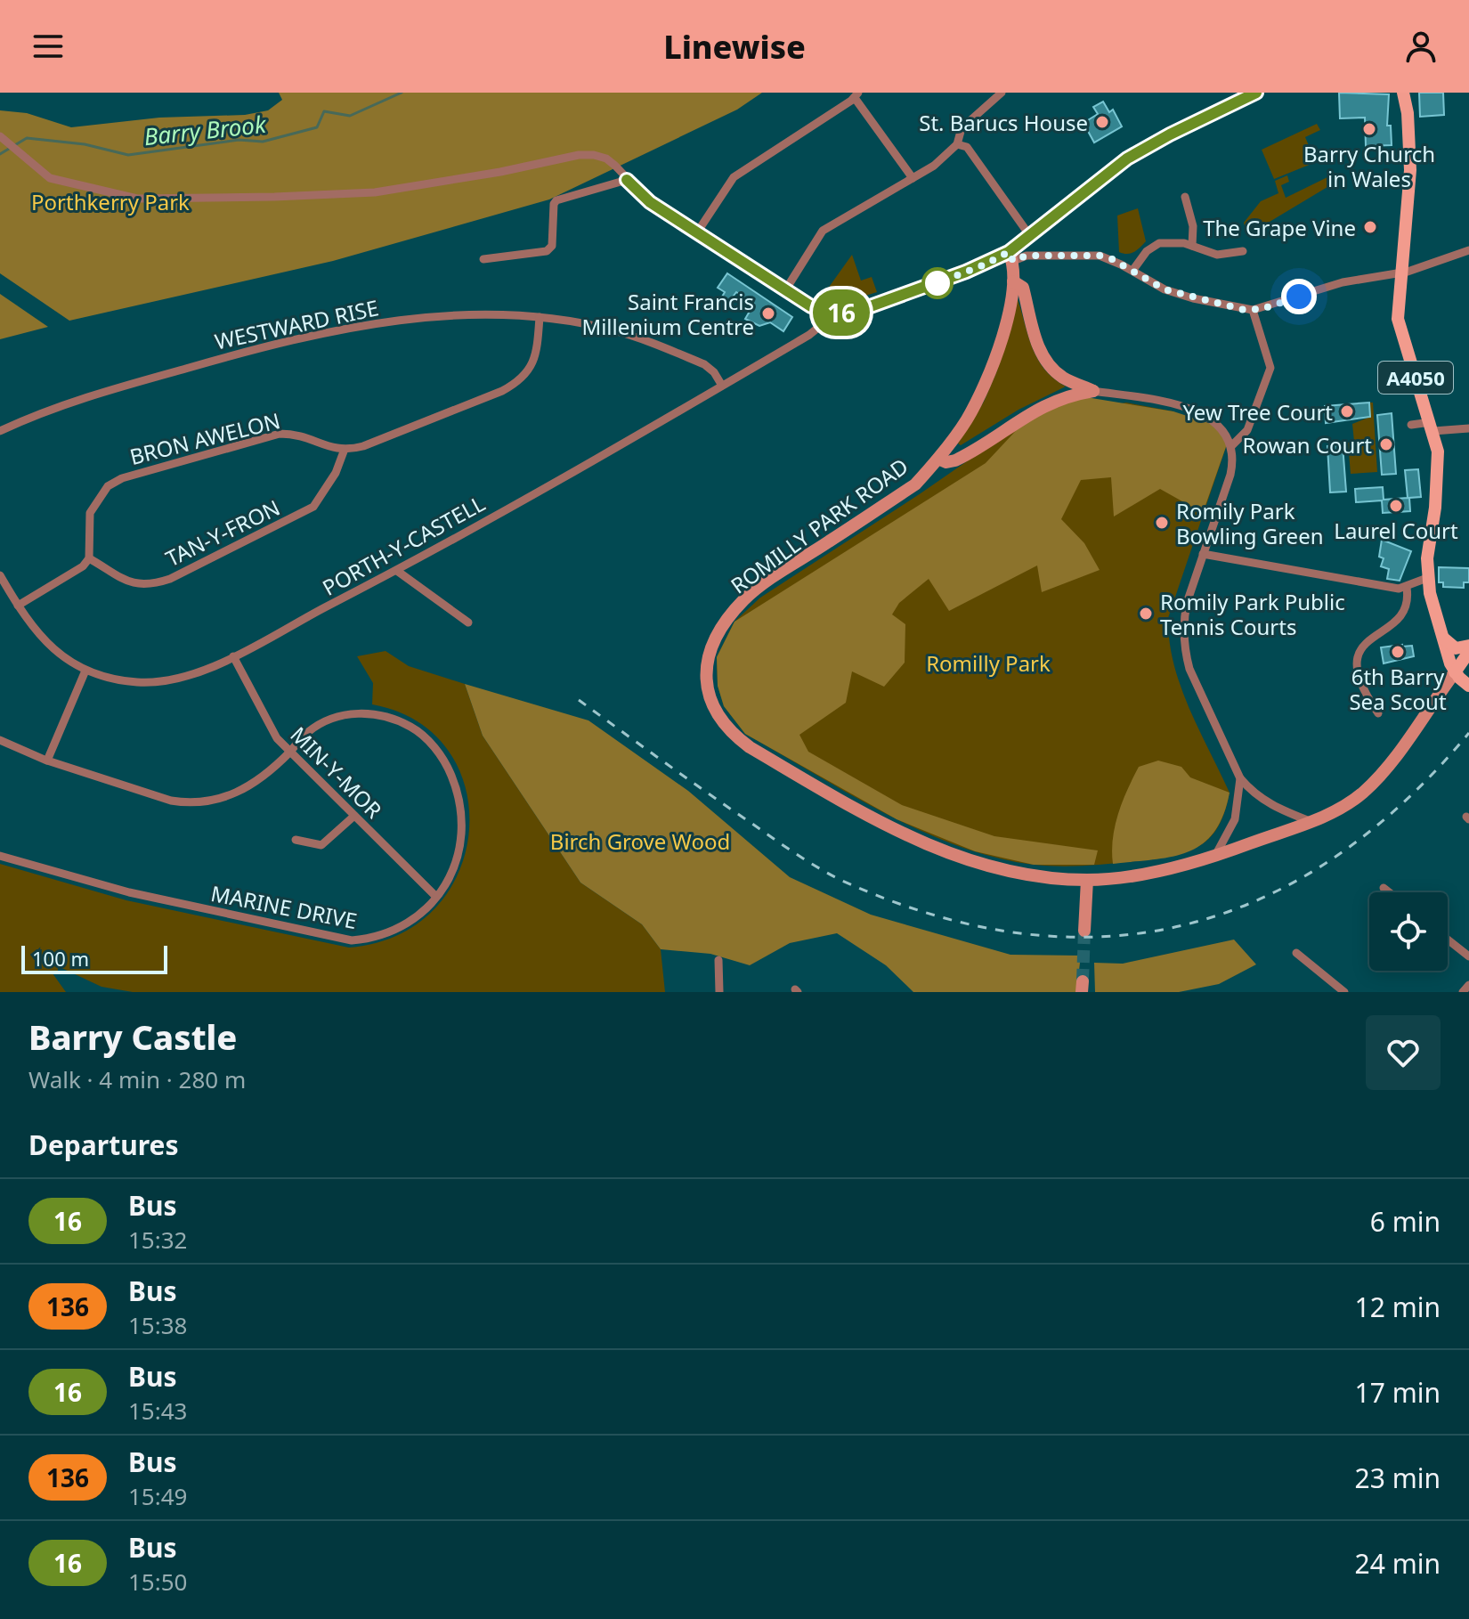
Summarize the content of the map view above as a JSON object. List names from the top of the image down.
{
  "streets": {
    "main road": ["A4050"],
    "street": [
      "WESTWARD RISE",
      "BRON AWELON",
      "ROMILLY PARK ROAD",
      "TAN-Y-FRON",
      "PORTH-Y-CASTELL",
      "MIN-Y-MOR",
      "MARINE DRIVE"
    ]
  },
  "crossings": [
    ["WESTWARD RISE", "PORTH-Y-CASTELL"],
    ["A4050", "ROMILLY PARK ROAD"],
    ["BRON AWELON", "TAN-Y-FRON"],
    ["PORTH-Y-CASTELL", "MIN-Y-MOR"],
    ["MIN-Y-MOR", "MARINE DRIVE"]
  ],
  "water": ["Barry Brook"],
  "parks": ["Porthkerry Park", "Romilly Park", "Birch Grove Wood"],
  "places": [
    "St. Barucs House",
    "Barry Church in Wales",
    "The Grape Vine",
    "Saint Francis Millenium Centre",
    "Yew Tree Court",
    "Rowan Court",
    "Laurel Court",
    "Romily Park Bowling Green",
    "Romily Park Public Tennis Courts",
    "6th Barry Sea Scout"
  ],
  "lines": ["bus line 16"],
  "scale_bar": "100 m",
  "page": {
    "header": "Linewise",
    "on_map": "16",
    "scale": "100 m",
    "heading": [
      ["Barry Castle", "Walk · 4 min · 280 m"],
      "Departures"
    ],
    "list": [
      {
        "mark": "16",
        "name": "Bus",
        "note": "15:32",
        "value": "6 min"
      },
      {
        "mark": "136",
        "name": "Bus",
        "note": "15:38",
        "value": "12 min"
      },
      {
        "mark": "16",
        "name": "Bus",
        "note": "15:43",
        "value": "17 min"
      },
      {
        "mark": "136",
        "name": "Bus",
        "note": "15:49",
        "value": "23 min"
      },
      {
        "mark": "16",
        "name": "Bus",
        "note": "15:50",
        "value": "24 min"
      }
    ]
  }
}
